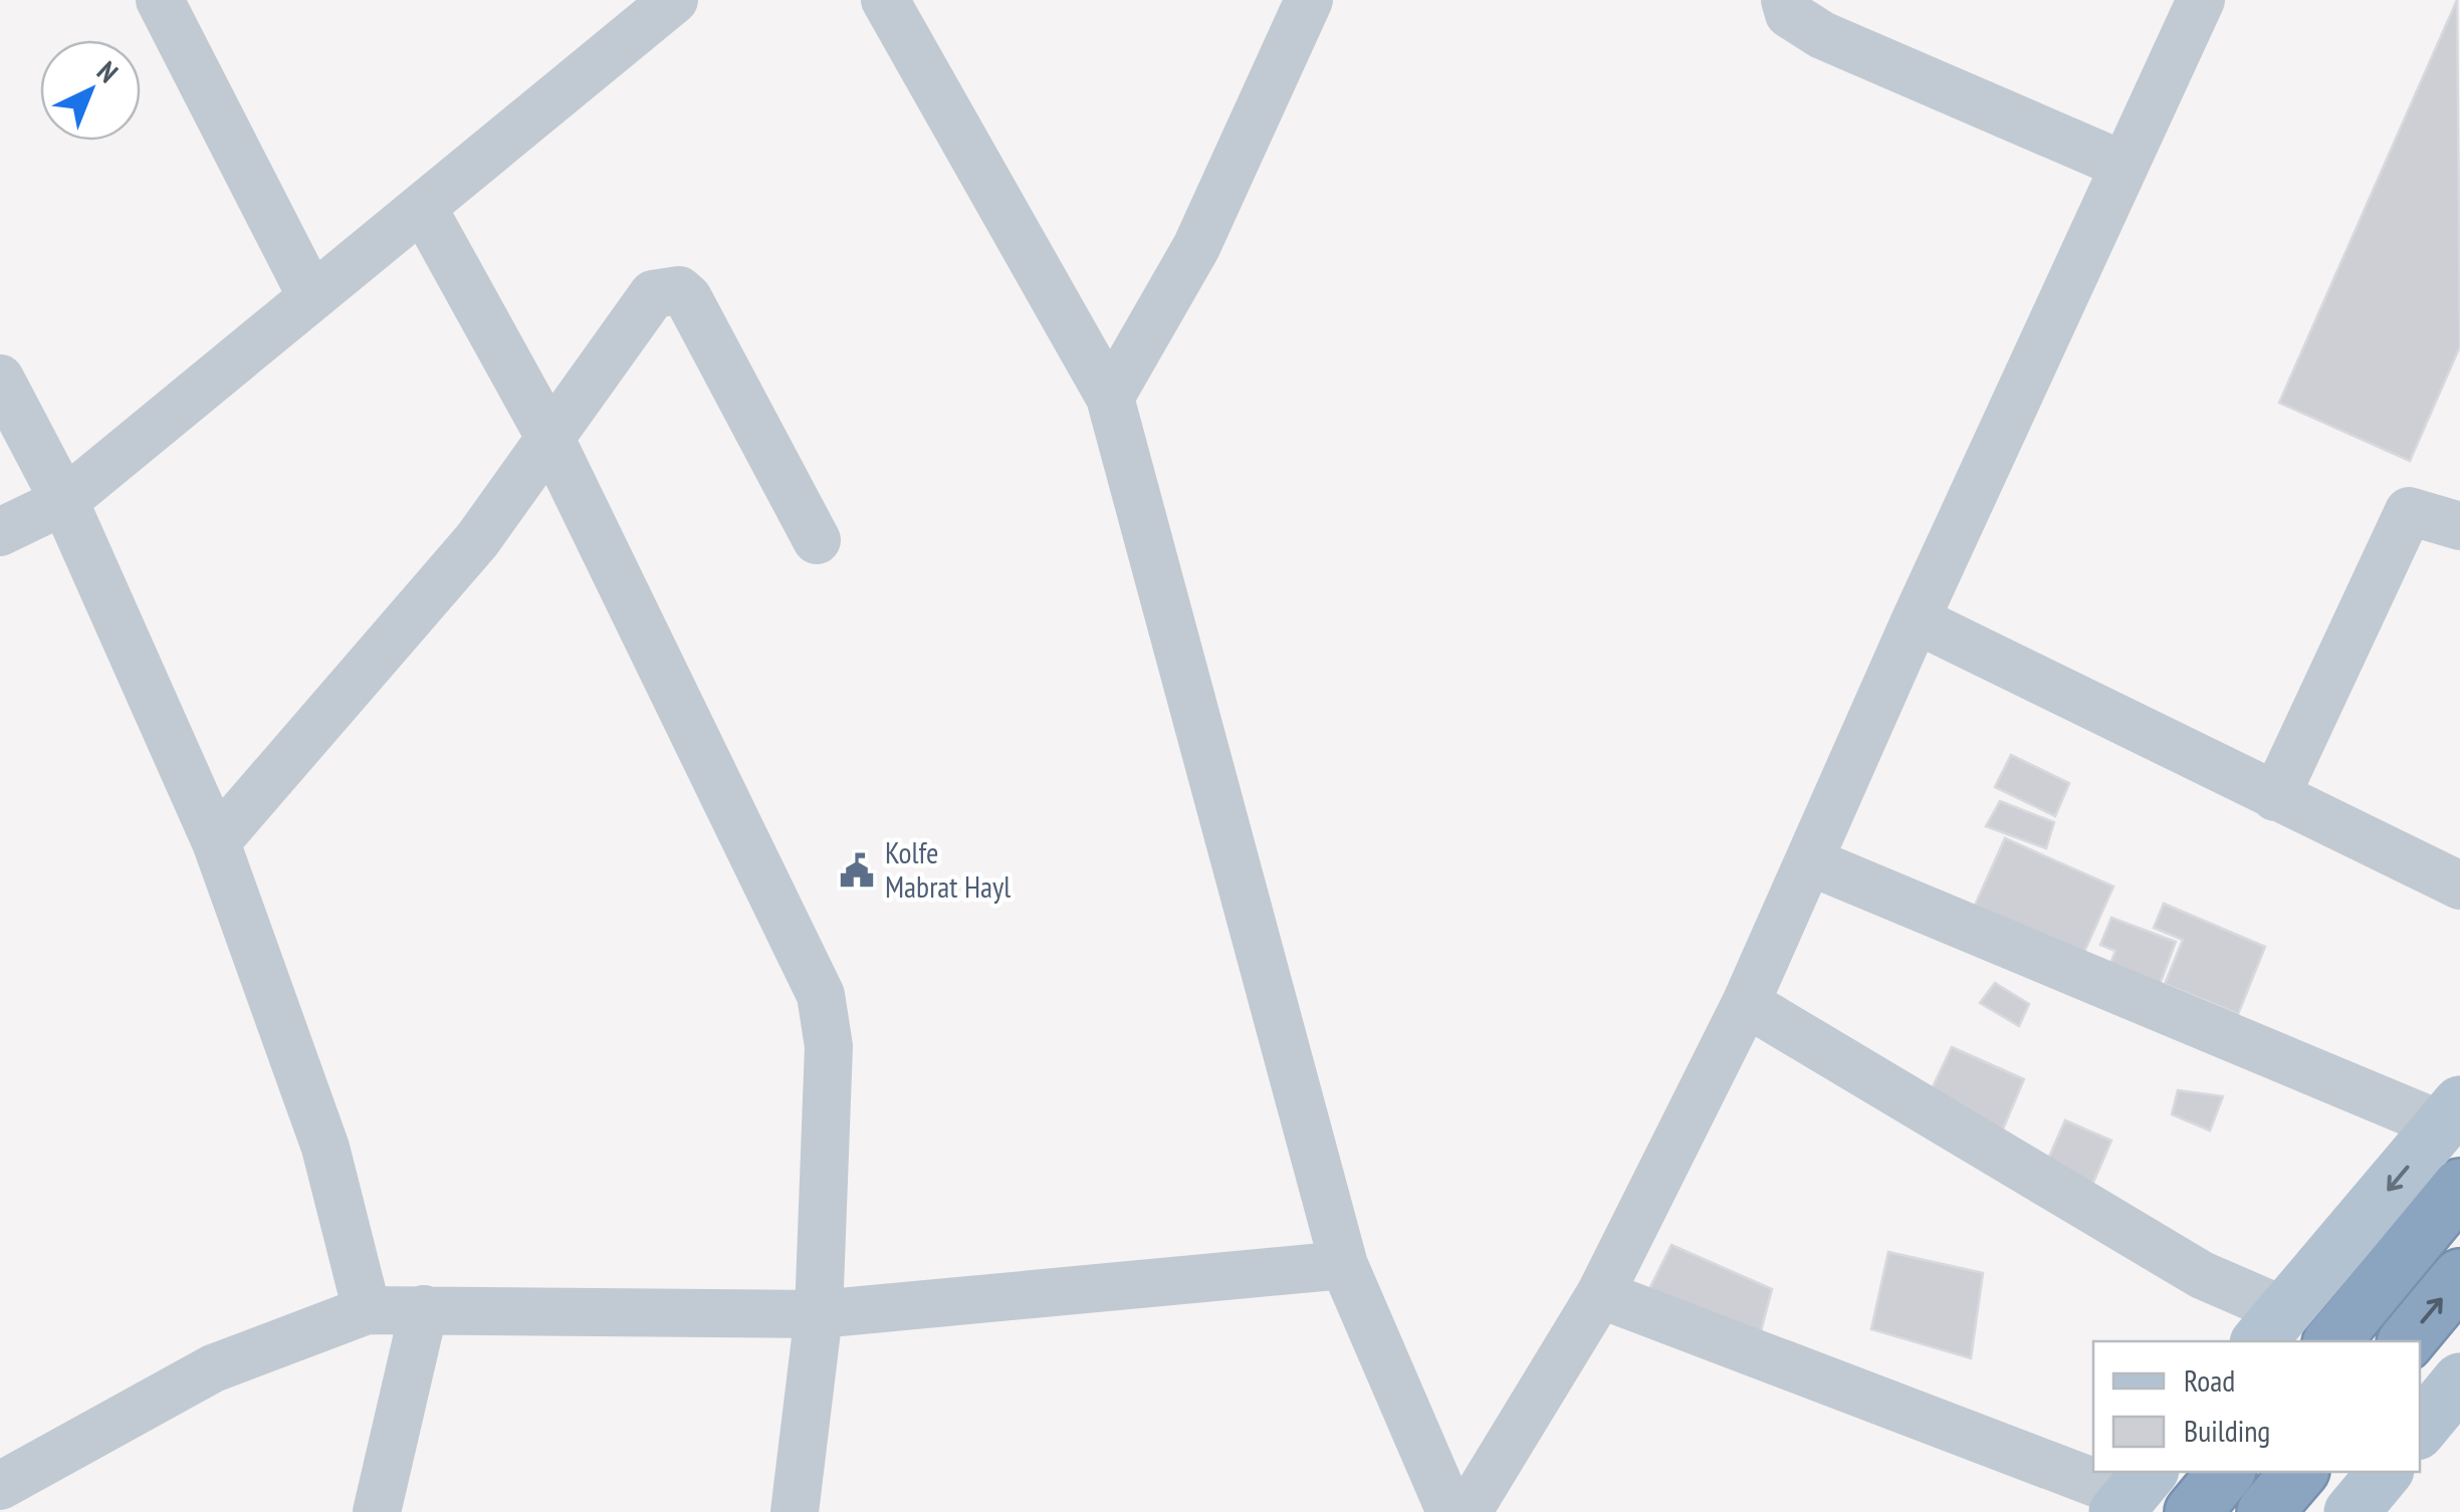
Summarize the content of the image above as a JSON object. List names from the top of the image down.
{
  "places": {
    "public building": ["Kolfe Mabrat Hayl"]
  },
  "legend": ["Road", "Building"],
  "north": "top right"
}
